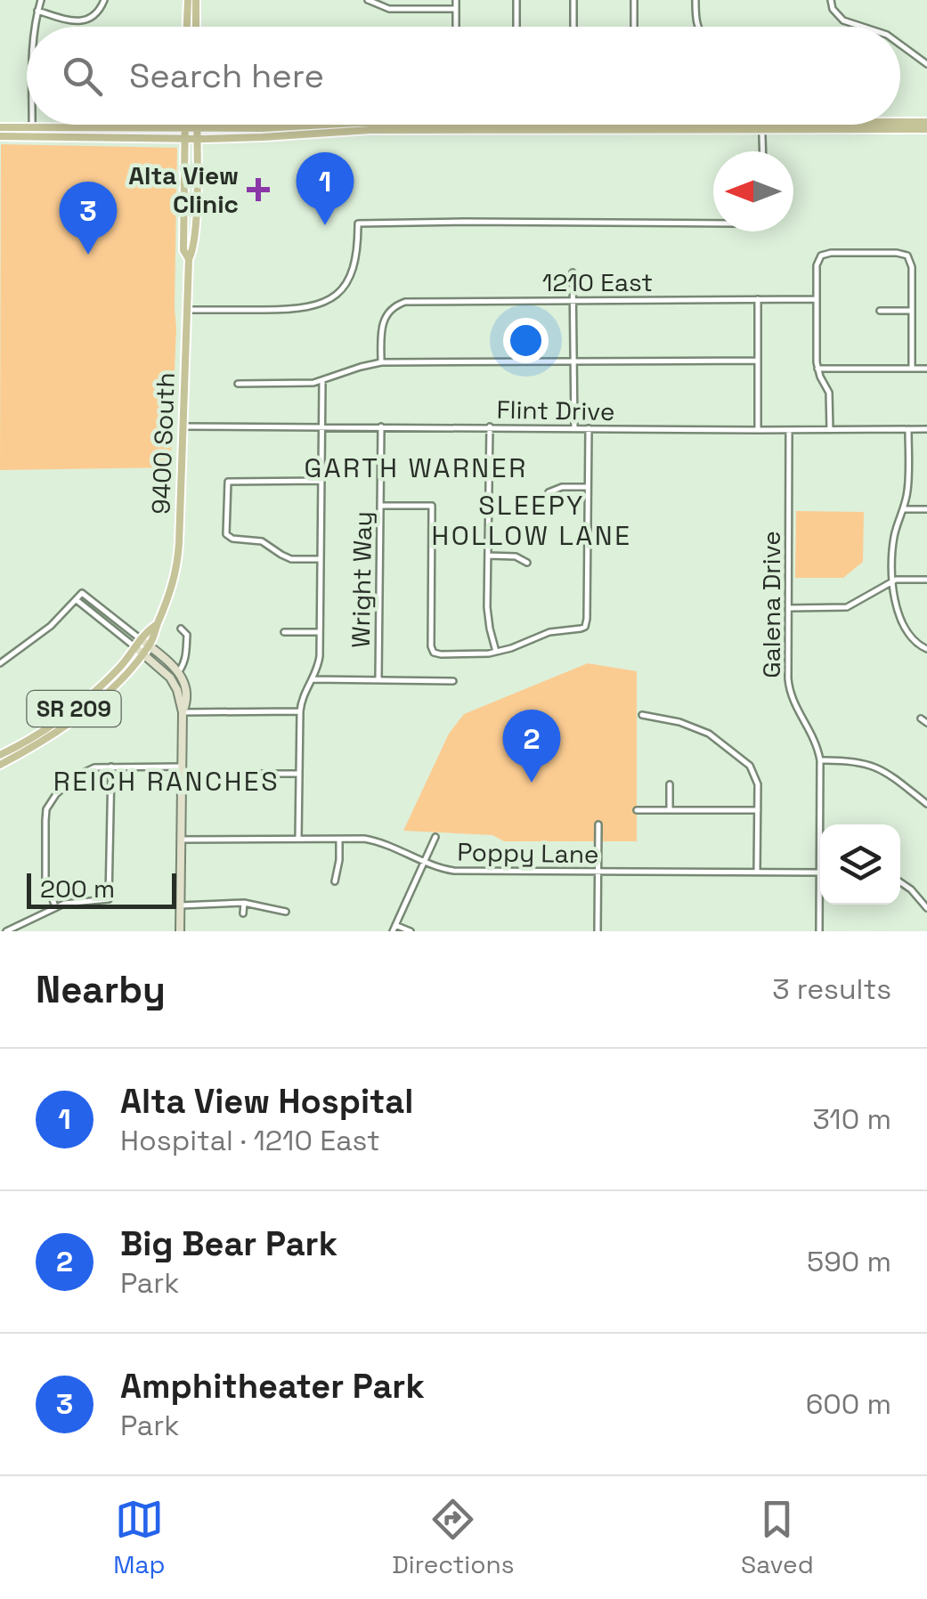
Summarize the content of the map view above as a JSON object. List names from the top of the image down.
{
  "streets": {
    "main road": ["9400 South", "SR 209"],
    "street": [
      "1210 East",
      "Flint Drive",
      "Wright Way",
      "Galena Drive",
      "Poppy Lane"
    ]
  },
  "crossings": [
    ["Flint Drive", "9400 South"],
    ["Flint Drive", "Wright Way"],
    ["Flint Drive", "Galena Drive"],
    ["9400 South", "SR 209"]
  ],
  "districts": ["GARTH WARNER", "SLEEPY HOLLOW LANE", "REICH RANCHES"],
  "places": {
    "health": ["Alta View Clinic"]
  },
  "scale_bar": "200 m",
  "north": "left",
  "page": {
    "search": "Search here",
    "pins": ["1", "3", "2"],
    "scale": "200 m",
    "heading": ["Nearby", "3 results"],
    "list": [
      {
        "mark": "1",
        "name": "Alta View Hospital",
        "note": "Hospital · 1210 East",
        "value": "310 m"
      },
      {
        "mark": "2",
        "name": "Big Bear Park",
        "note": "Park",
        "value": "590 m"
      },
      {
        "mark": "3",
        "name": "Amphitheater Park",
        "note": "Park",
        "value": "600 m"
      }
    ],
    "nav": ["Map", "Directions", "Saved"]
  }
}
